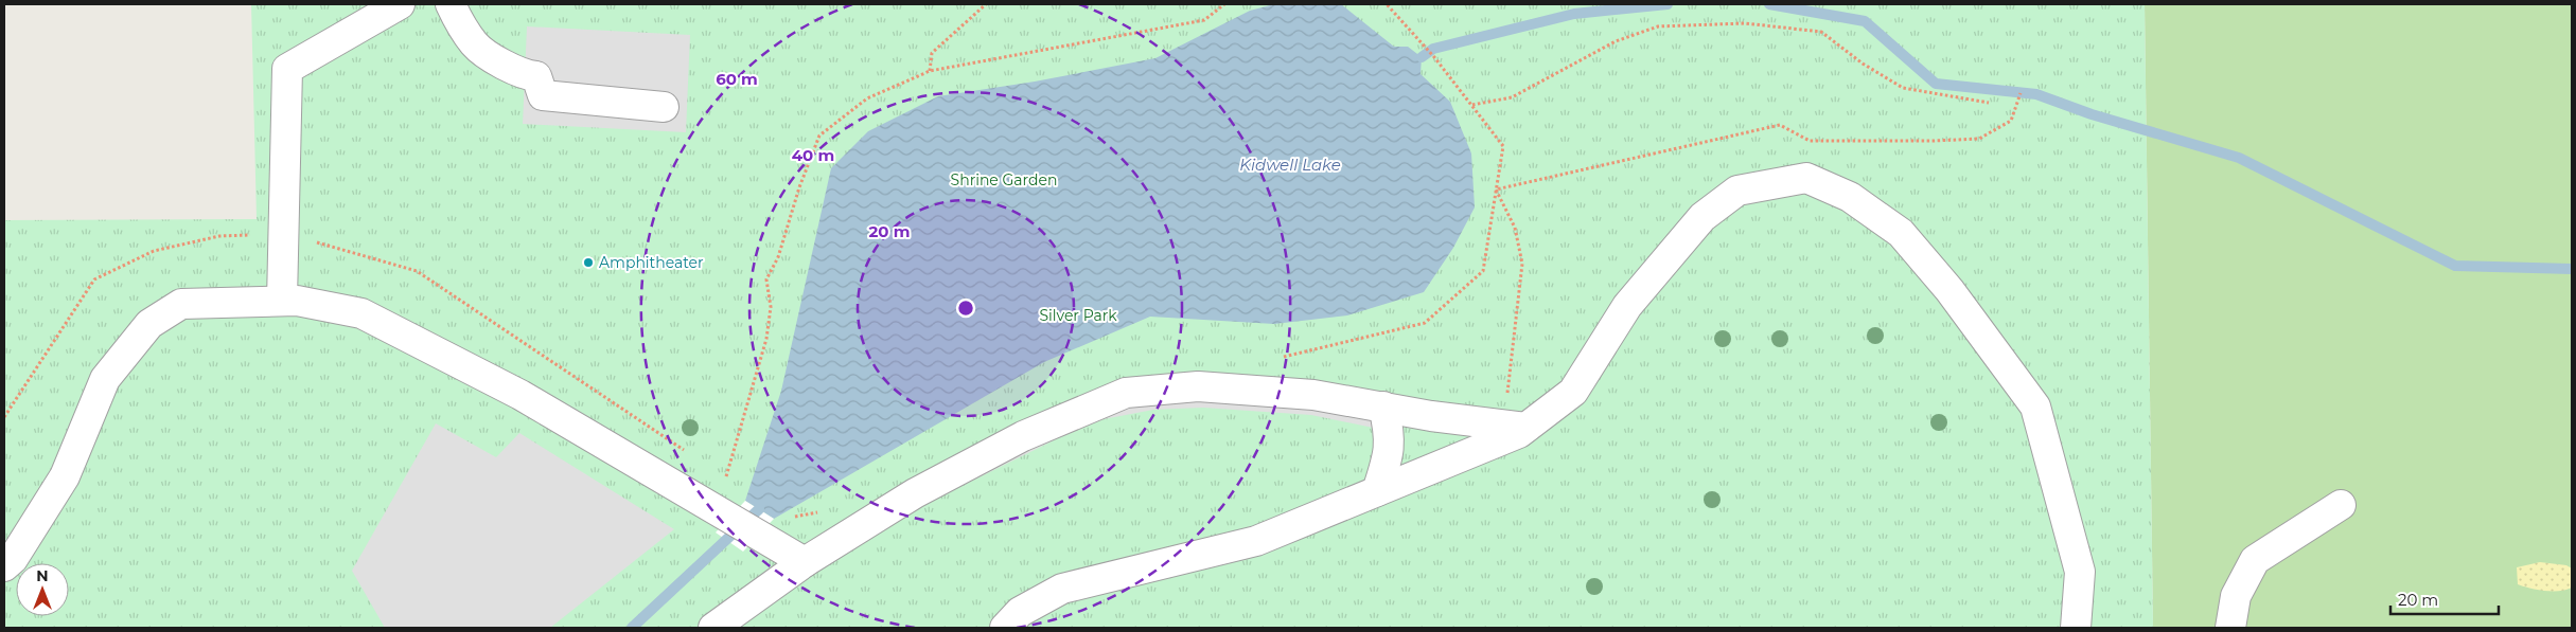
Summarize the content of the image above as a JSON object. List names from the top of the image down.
{
  "water": ["Kidwell Lake"],
  "parks": ["Shrine Garden", "Silver Park"],
  "places": ["Amphitheater"],
  "scale_bar": "20 m",
  "north": "top",
  "rings": ["60 m", "40 m", "20 m"]
}
